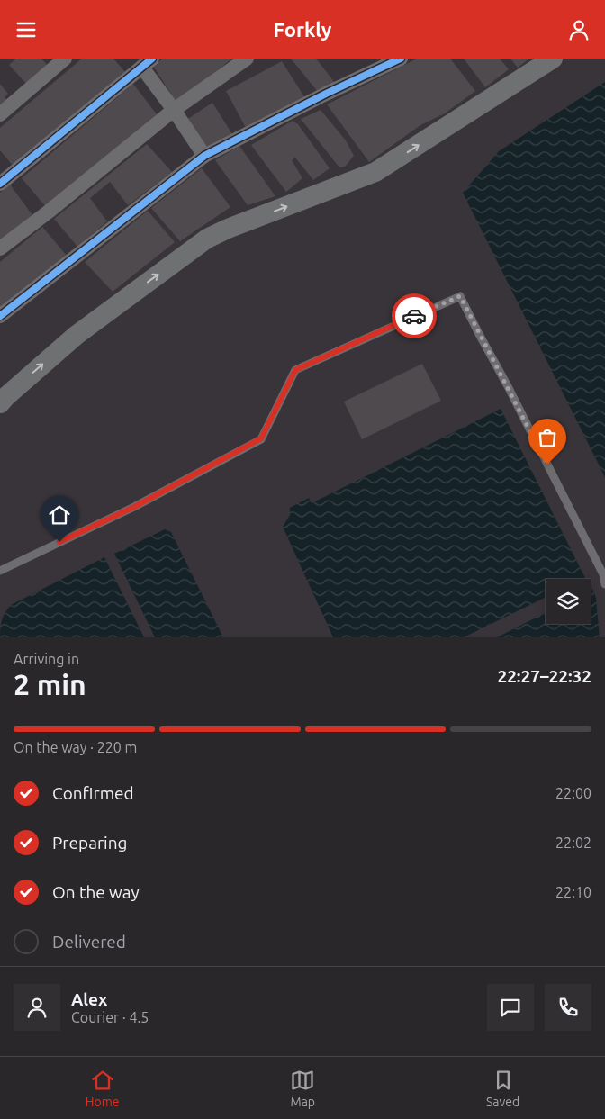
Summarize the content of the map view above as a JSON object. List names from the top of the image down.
{
  "page": {
    "header": "Forkly",
    "heading": ["2 min", "Arriving in", "22:27–22:32"],
    "panel": ["Alex", "Courier · 4.5"],
    "bar": "On the way · 220 m",
    "list": [
      ["Confirmed", "22:00"],
      ["Preparing", "22:02"],
      ["On the way", "22:10"],
      "Delivered"
    ],
    "tabs": ["Home", "Map", "Saved"]
  }
}
